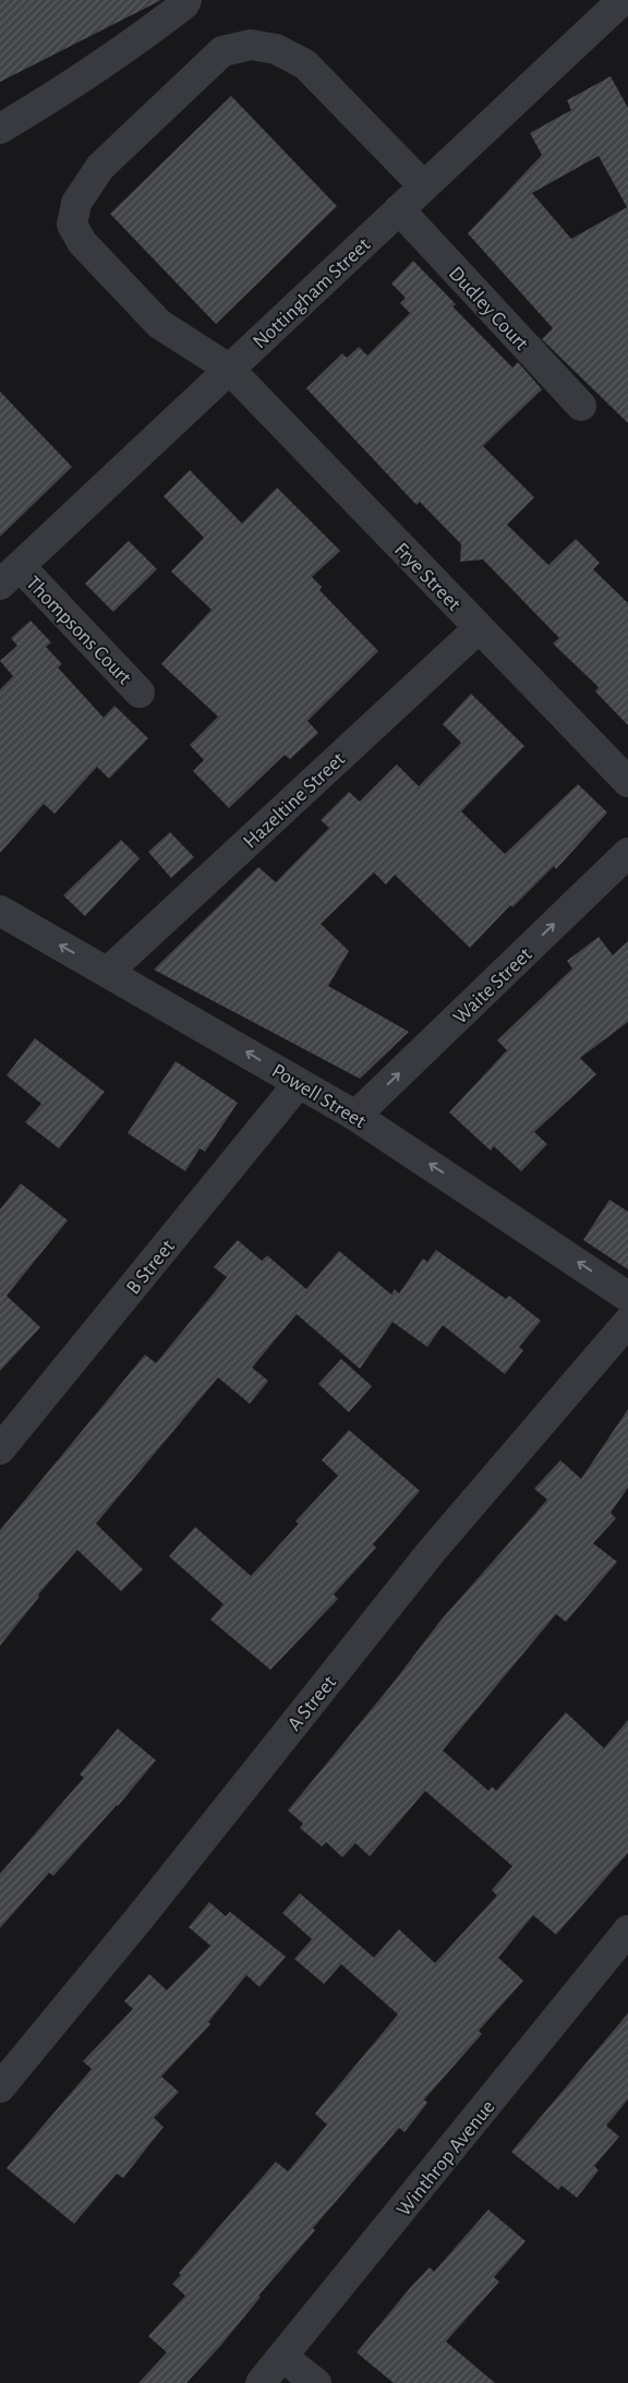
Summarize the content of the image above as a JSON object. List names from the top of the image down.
{
  "streets": {
    "street": [
      "Nottingham Street",
      "Dudley Court",
      "Frye Street",
      "Thompsons Court",
      "Hazeltine Street",
      "Waite Street",
      "Powell Street",
      "B Street",
      "A Street",
      "Winthrop Avenue"
    ]
  },
  "crossings": [
    ["Nottingham Street", "Dudley Court"],
    ["Nottingham Street", "Frye Street"],
    ["Nottingham Street", "Thompsons Court"],
    ["Frye Street", "Hazeltine Street"],
    ["Hazeltine Street", "Powell Street"],
    ["Waite Street", "Powell Street"],
    ["Powell Street", "B Street"]
  ],
  "one_way": ["Waite Street", "Powell Street"]
}
